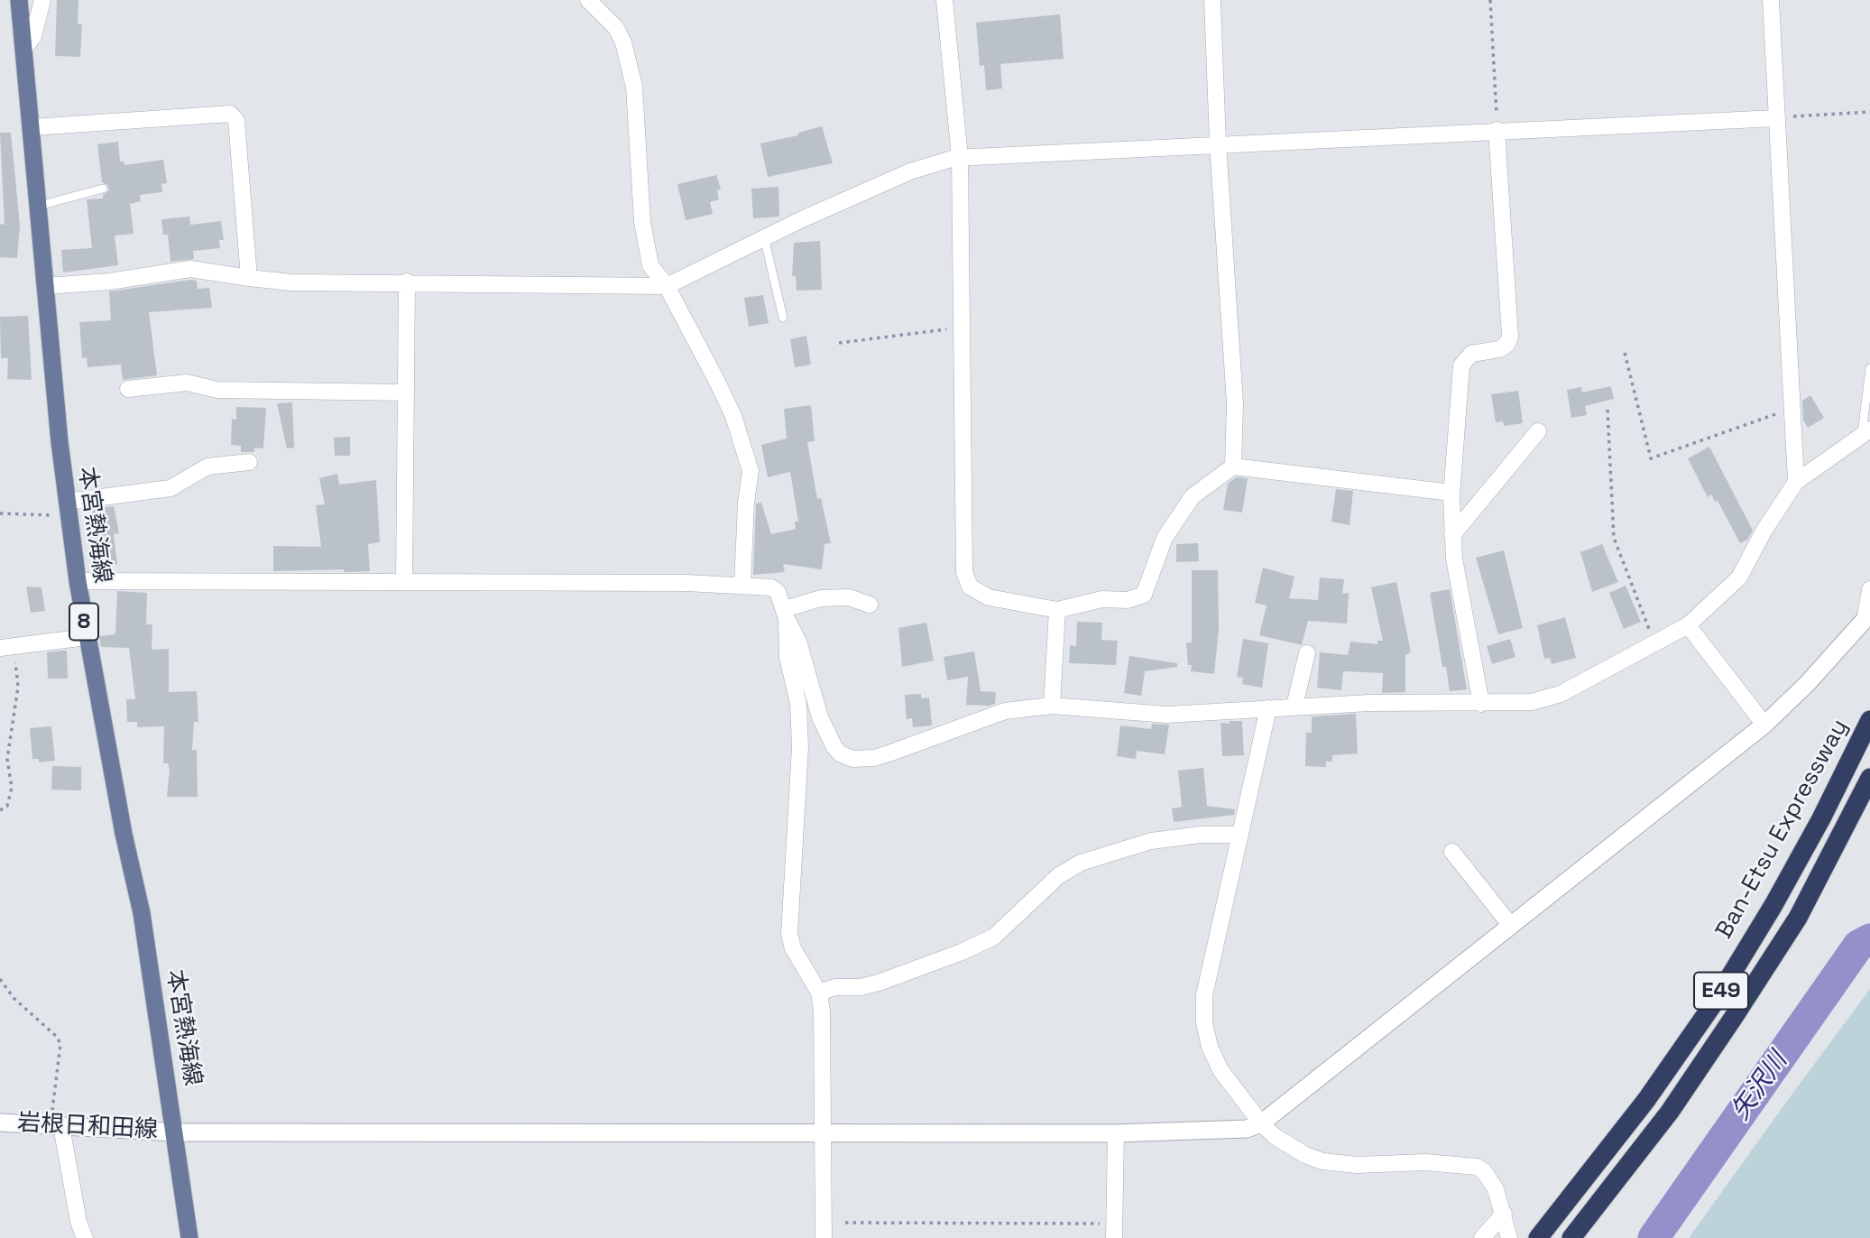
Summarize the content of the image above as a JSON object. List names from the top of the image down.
{
  "streets": {
    "highway": ["Ban-Etsu Expressway", "E49"],
    "main road": ["本宮熱海線", "8"],
    "street": ["岩根日和田線"]
  },
  "crossings": [
    ["本宮熱海線", "岩根日和田線"]
  ],
  "water": ["矢沢川"]
}
